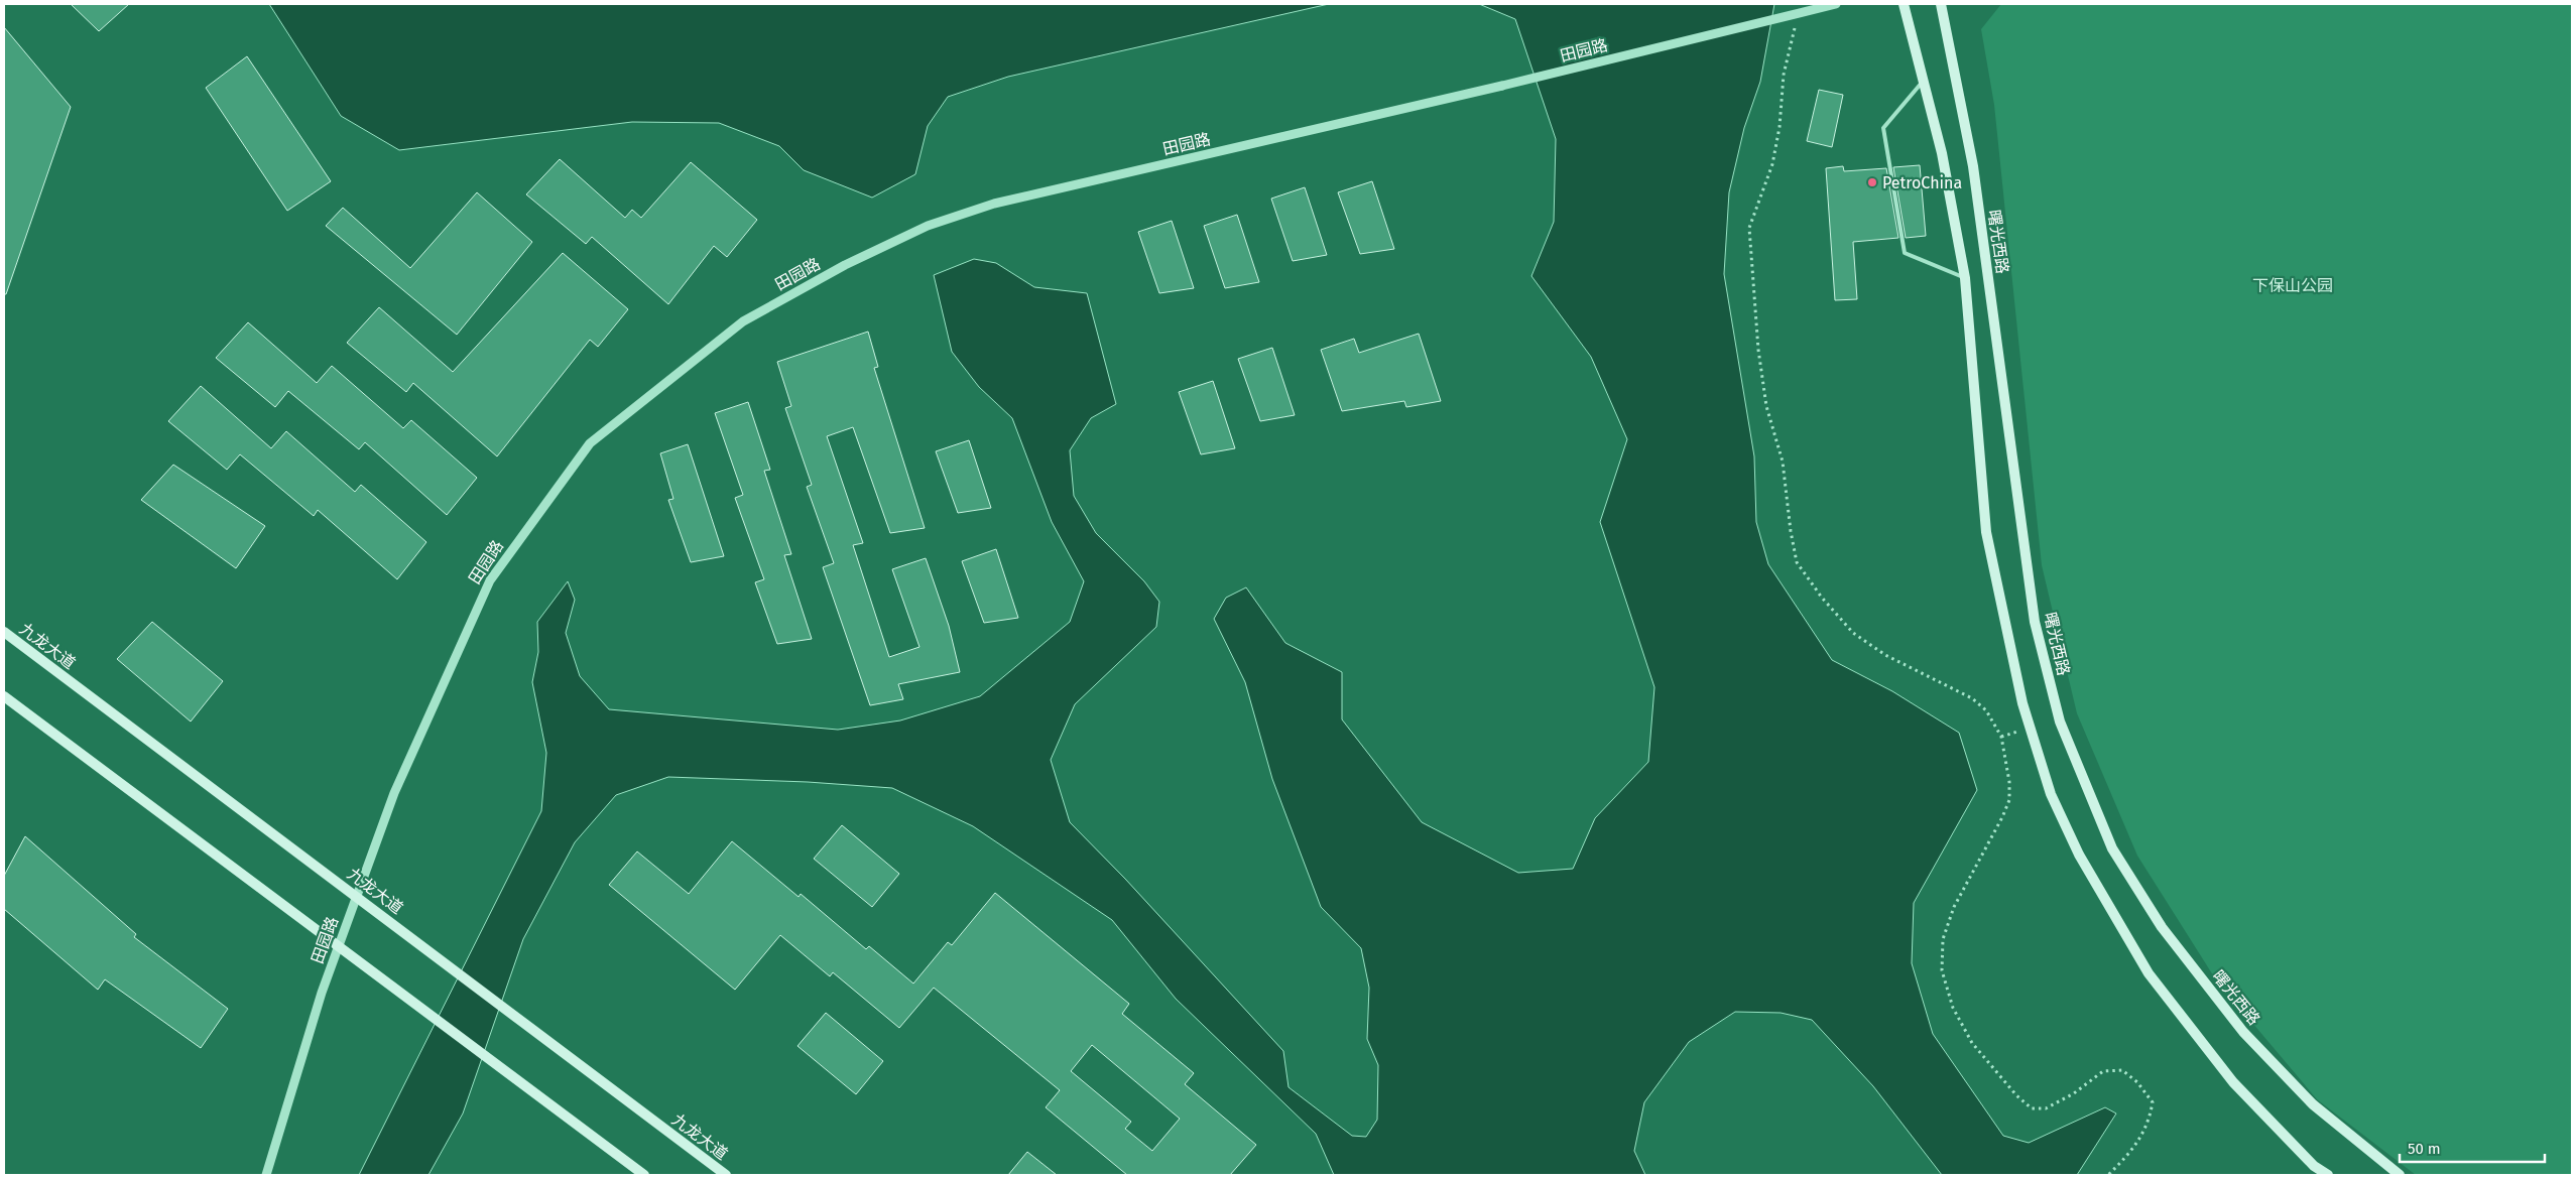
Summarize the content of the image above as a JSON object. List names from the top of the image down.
{
  "streets": {
    "main road": ["曙光西路", "九龙大道"],
    "street": ["田园路"]
  },
  "crossings": [
    ["田园路", "九龙大道"]
  ],
  "parks": ["下保山公园"],
  "places": ["PetroChina"],
  "scale_bar": "50 m"
}
